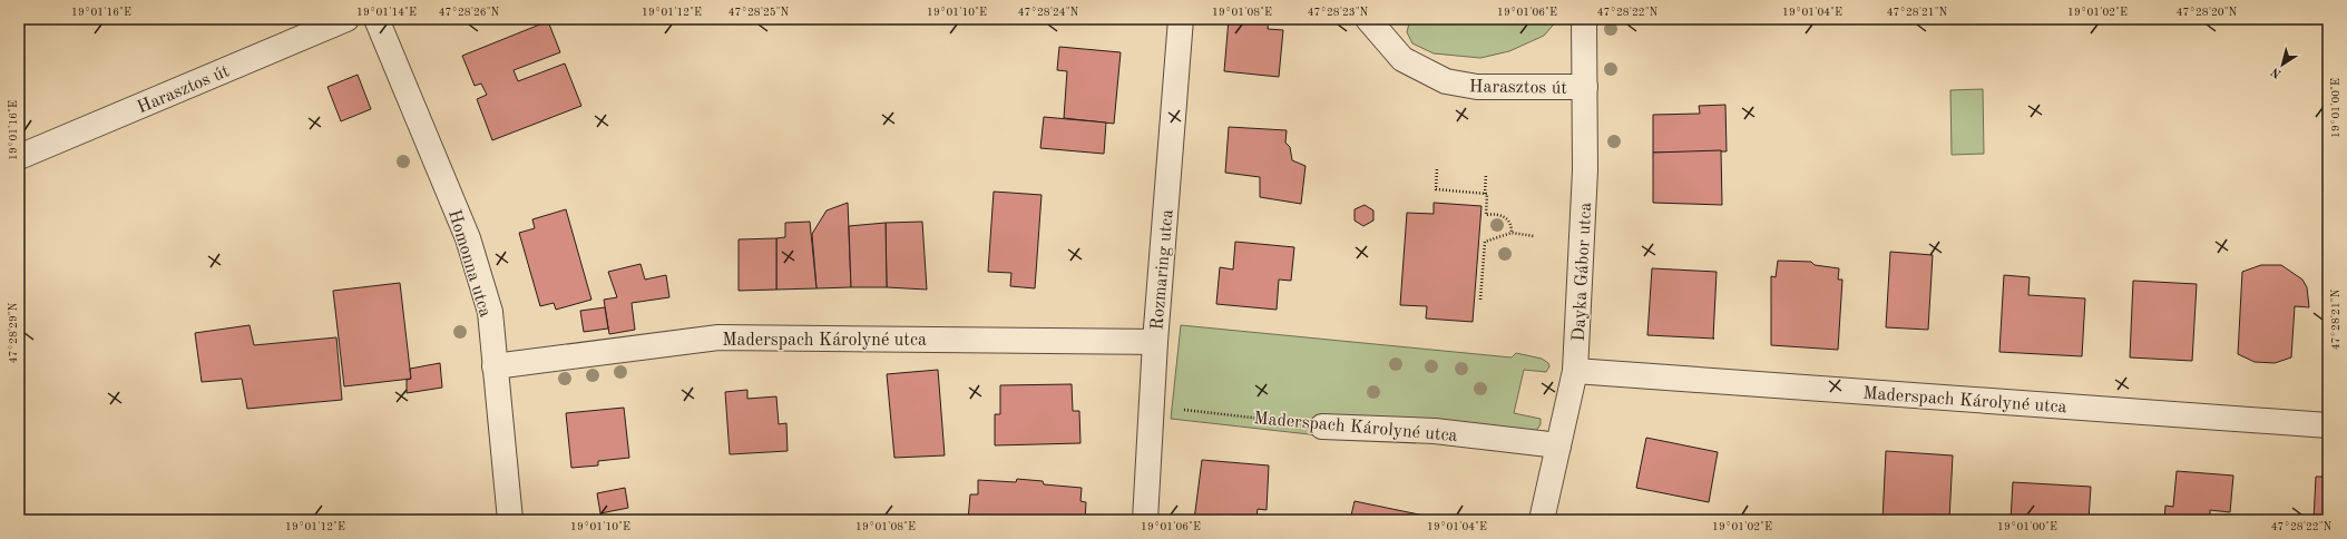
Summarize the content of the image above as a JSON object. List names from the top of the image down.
{
  "streets": {
    "street": [
      "Harasztos út",
      "Homonna utca",
      "Rozmaring utca",
      "Dayka Gábor utca",
      "Maderspach Károlyné utca"
    ]
  },
  "crossings": [
    ["Harasztos út", "Dayka Gábor utca"],
    ["Homonna utca", "Maderspach Károlyné utca"],
    ["Rozmaring utca", "Maderspach Károlyné utca"],
    ["Dayka Gábor utca", "Maderspach Károlyné utca"]
  ],
  "north": "bottom left",
  "coordinates": [
    "19°01'16\"E",
    "19°01'14\"E",
    "47°28'26\"N",
    "19°01'12\"E",
    "47°28'25\"N",
    "19°01'10\"E",
    "47°28'24\"N",
    "19°01'08\"E",
    "47°28'23\"N",
    "19°01'06\"E",
    "47°28'22\"N",
    "19°01'04\"E",
    "47°28'21\"N",
    "19°01'02\"E",
    "47°28'20\"N",
    "19°01'00\"E",
    "47°28'29\"N"
  ]
}
